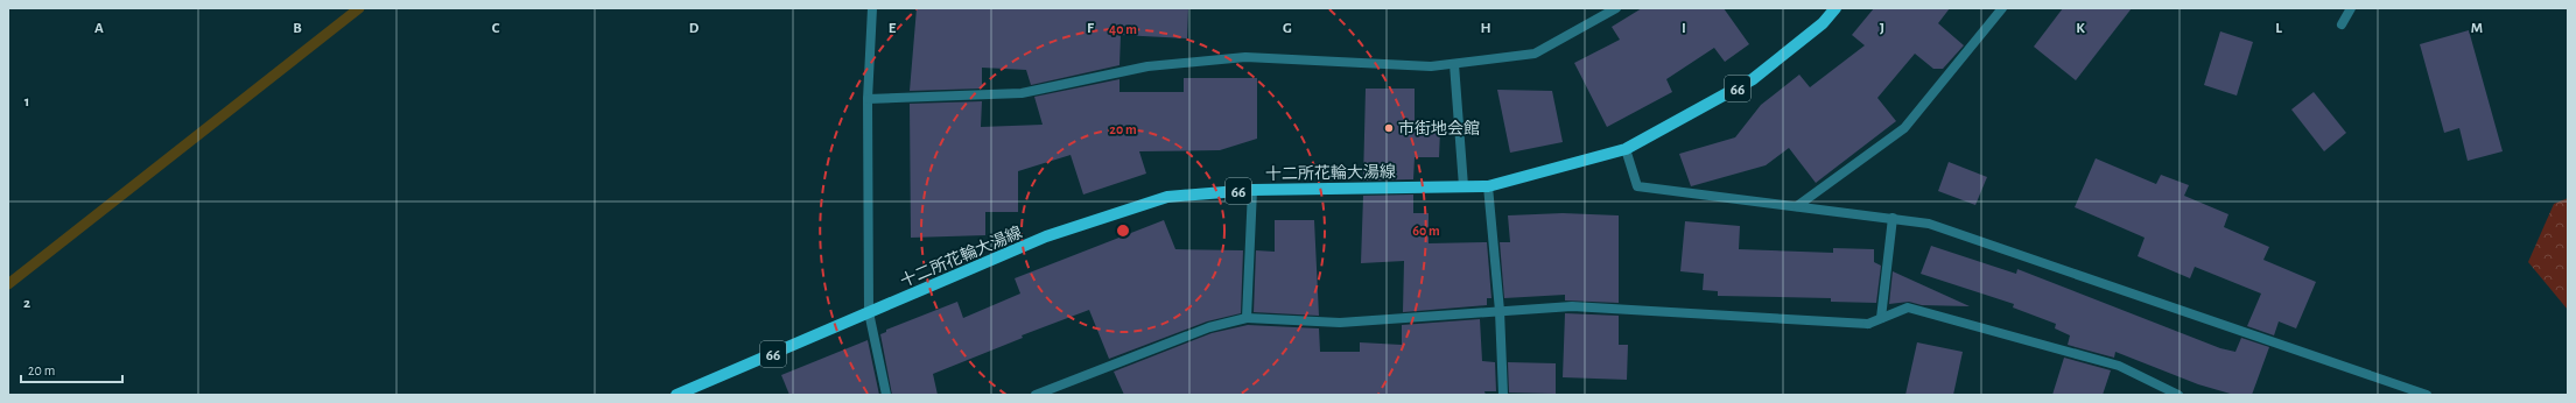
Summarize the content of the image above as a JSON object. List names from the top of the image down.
{
  "streets": {
    "main road": ["66", "十二所花輪大湯線"]
  },
  "places": ["市街地会館"],
  "scale_bar": "20 m",
  "grid": {
    "columns": [
      "A",
      "B",
      "C",
      "D",
      "E",
      "F",
      "G",
      "H",
      "I",
      "J",
      "K",
      "L",
      "M"
    ],
    "rows": ["1", "2"]
  },
  "rings": ["40 m", "20 m", "60 m"]
}
